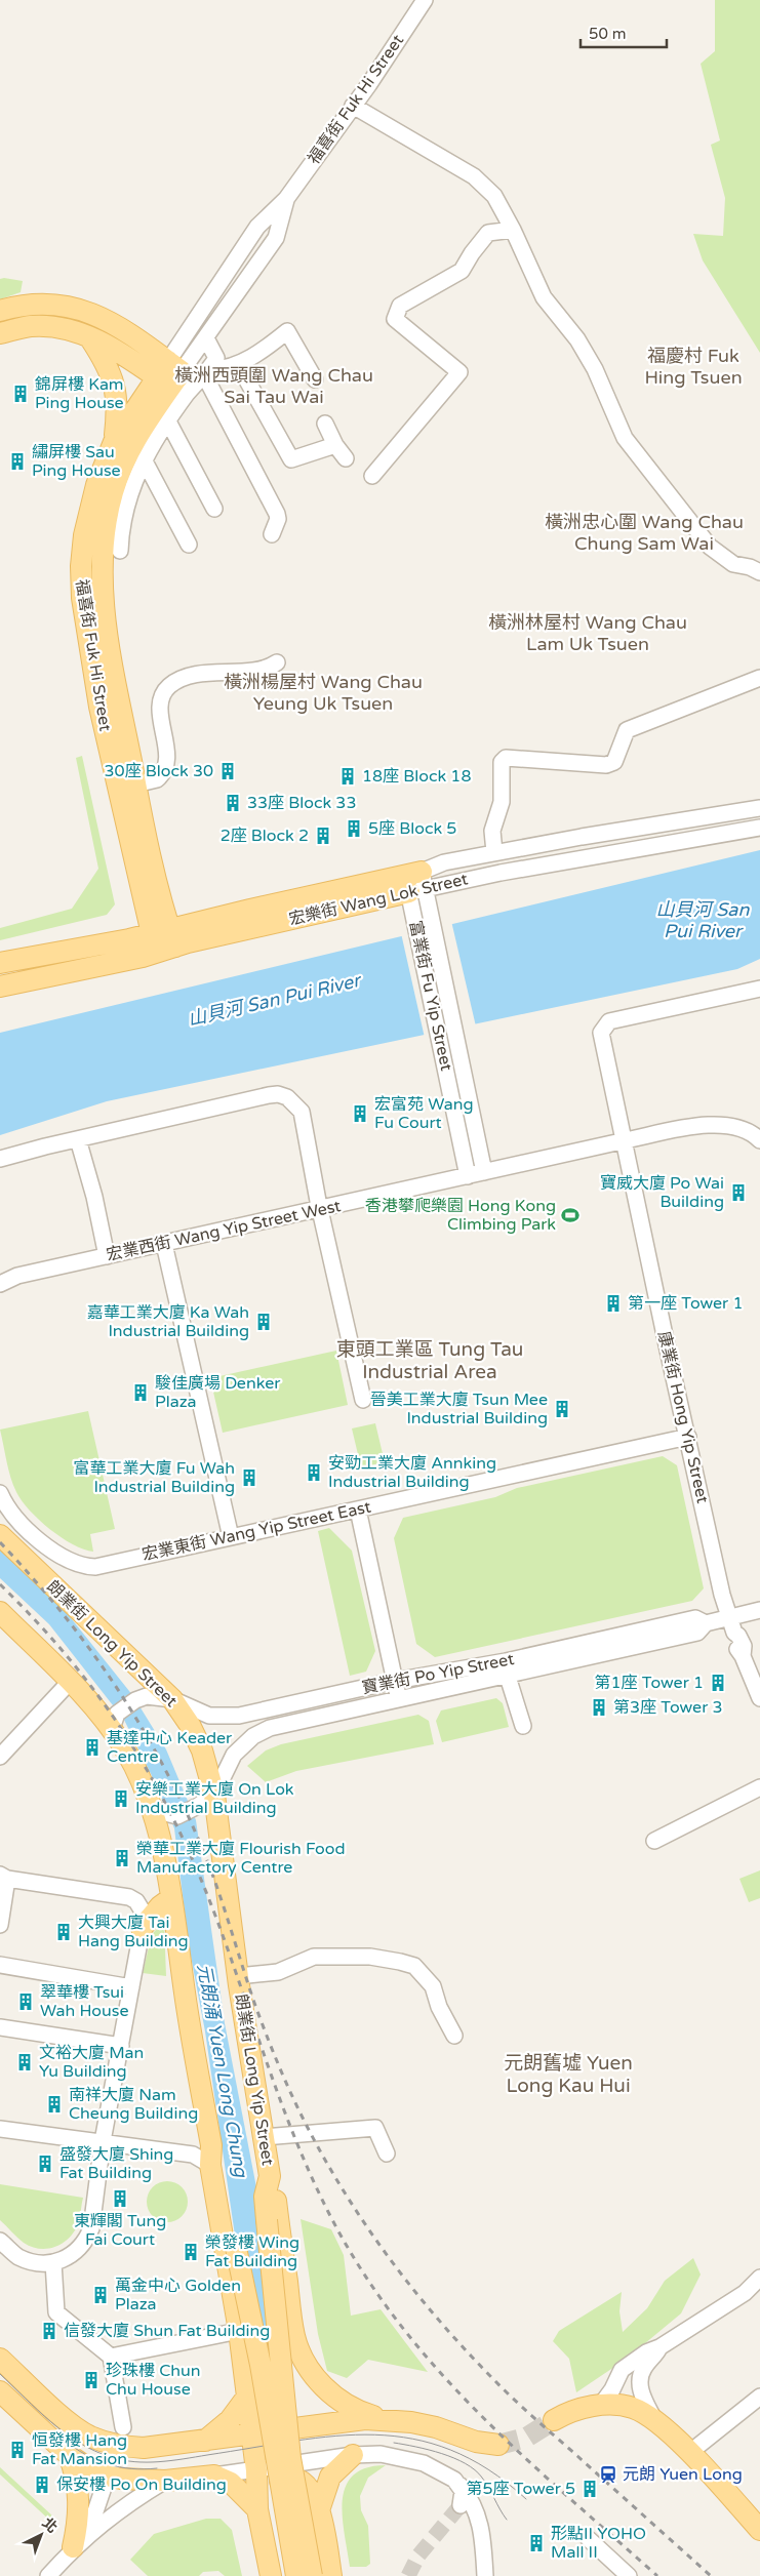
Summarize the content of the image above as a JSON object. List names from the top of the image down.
{
  "streets": {
    "main road": ["福喜街 Fuk Hi Street", "宏樂街 Wang Lok Street", "朗業街 Long Yip Street"],
    "street": [
      "富業街 Fu Yip Street",
      "宏業西街 Wang Yip Street West",
      "康業街 Hong Yip Street",
      "宏業東街 Wang Yip Street East",
      "寶業街 Po Yip Street"
    ]
  },
  "crossings": [
    ["福喜街 Fuk Hi Street", "宏樂街 Wang Lok Street"],
    ["宏樂街 Wang Lok Street", "富業街 Fu Yip Street"],
    ["富業街 Fu Yip Street", "宏業西街 Wang Yip Street West"],
    ["宏業西街 Wang Yip Street West", "康業街 Hong Yip Street"],
    ["康業街 Hong Yip Street", "宏業東街 Wang Yip Street East"],
    ["康業街 Hong Yip Street", "寶業街 Po Yip Street"],
    ["朗業街 Long Yip Street", "寶業街 Po Yip Street"]
  ],
  "districts": [
    "福慶村 Fuk Hing Tsuen",
    "橫洲西頭圍 Wang Chau Sai Tau Wai",
    "橫洲忠心圍 Wang Chau Chung Sam Wai",
    "橫洲林屋村 Wang Chau Lam Uk Tsuen",
    "橫洲楊屋村 Wang Chau Yeung Uk Tsuen",
    "東頭工業區 Tung Tau Industrial Area",
    "元朗舊墟 Yuen Long Kau Hui"
  ],
  "water": ["山貝河 San Pui River", "元朗涌 Yuen Long Chung"],
  "places": {
    "building": [
      "錦屏樓 Kam Ping House",
      "繡屏樓 Sau Ping House",
      "30座 Block 30",
      "18座 Block 18",
      "33座 Block 33",
      "5座 Block 5",
      "2座 Block 2",
      "宏富苑 Wang Fu Court",
      "寶威大廈 Po Wai Building",
      "第一座 Tower 1",
      "嘉華工業大廈 Ka Wah Industrial Building",
      "駿佳廣場 Denker Plaza",
      "晉美工業大廈 Tsun Mee Industrial Building",
      "安勁工業大廈 Annking Industrial Building",
      "富華工業大廈 Fu Wah Industrial Building",
      "第1座 Tower 1",
      "第3座 Tower 3",
      "基達中心 Keader Centre",
      "安樂工業大廈 On Lok Industrial Building",
      "榮華工業大廈 Flourish Food Manufactory Centre",
      "大興大廈 Tai Hang Building",
      "翠華樓 Tsui Wah House",
      "文裕大廈 Man Yu Building",
      "南祥大廈 Nam Cheung Building",
      "盛發大廈 Shing Fat Building",
      "東輝閣 Tung Fai Court",
      "榮發樓 Wing Fat Building",
      "萬金中心 Golden Plaza",
      "信發大廈 Shun Fat Building",
      "珍珠樓 Chun Chu House",
      "恒發樓 Hang Fat Mansion",
      "保安樓 Po On Building",
      "第5座 Tower 5",
      "形點II YOHO Mall II"
    ],
    "sports": ["香港攀爬樂園 Hong Kong Climbing Park"],
    "station": ["元朗 Yuen Long"]
  },
  "scale_bar": "50 m",
  "north": "top right"
}
